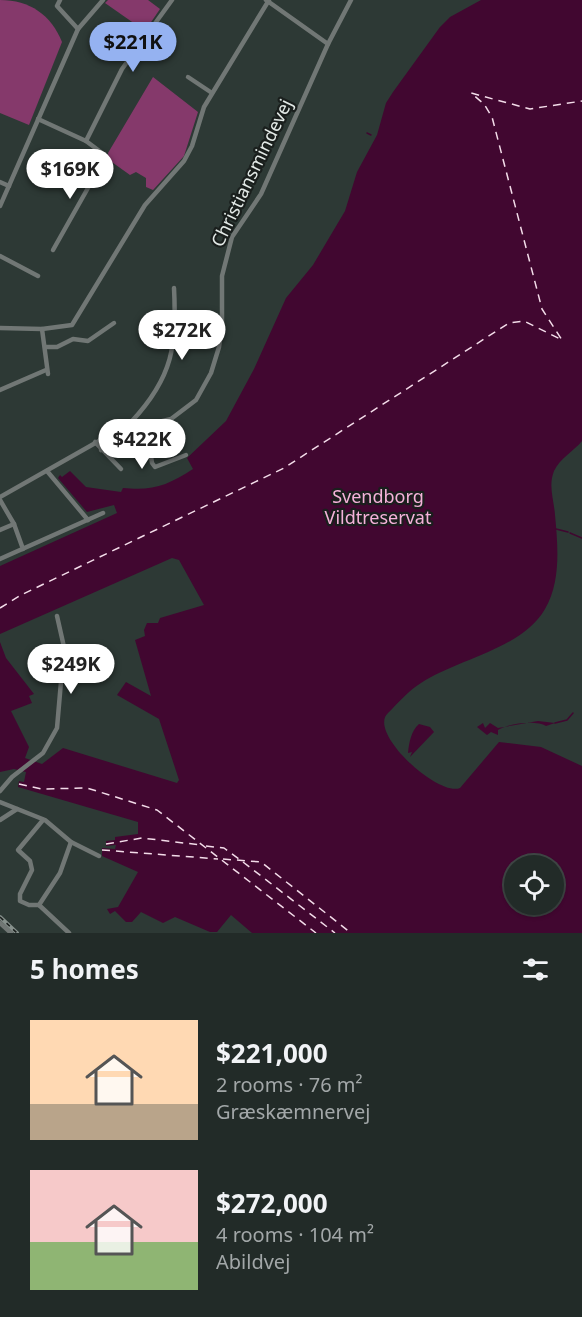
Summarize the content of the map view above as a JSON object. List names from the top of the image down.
{
  "streets": {
    "street": ["Christiansmindevej"]
  },
  "parks": ["Svendborg Vildtreservat"],
  "page": {
    "price": [
      "$221K",
      "$169K",
      "$272K",
      "$422K",
      "$249K"
    ],
    "heading": "5 homes",
    "list": [
      {
        "name": "$221,000",
        "note": "2 rooms · 76 m² · Græskæmnervej"
      },
      {
        "name": "$272,000",
        "note": "4 rooms · 104 m² · Abildvej"
      }
    ]
  }
}
